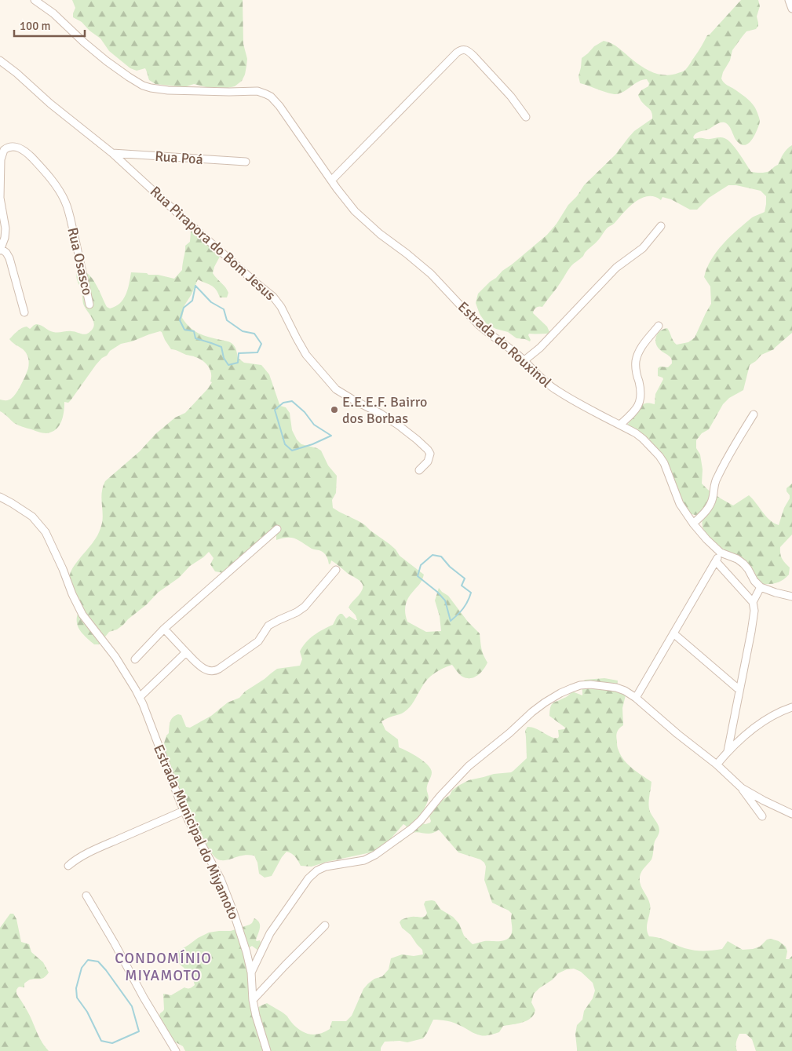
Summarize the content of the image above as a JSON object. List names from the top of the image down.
{
  "streets": {
    "street": [
      "Rua Poá",
      "Rua Pirapora do Bom Jesus",
      "Rua Osasco",
      "Estrada do Rouxinol",
      "Estrada Municipal do Miyamoto"
    ]
  },
  "crossings": [
    ["Rua Poá", "Rua Pirapora do Bom Jesus"]
  ],
  "districts": ["CONDOMÍNIO MIYAMOTO"],
  "places": ["E.E.E.F. Bairro dos Borbas"],
  "scale_bar": "100 m"
}
